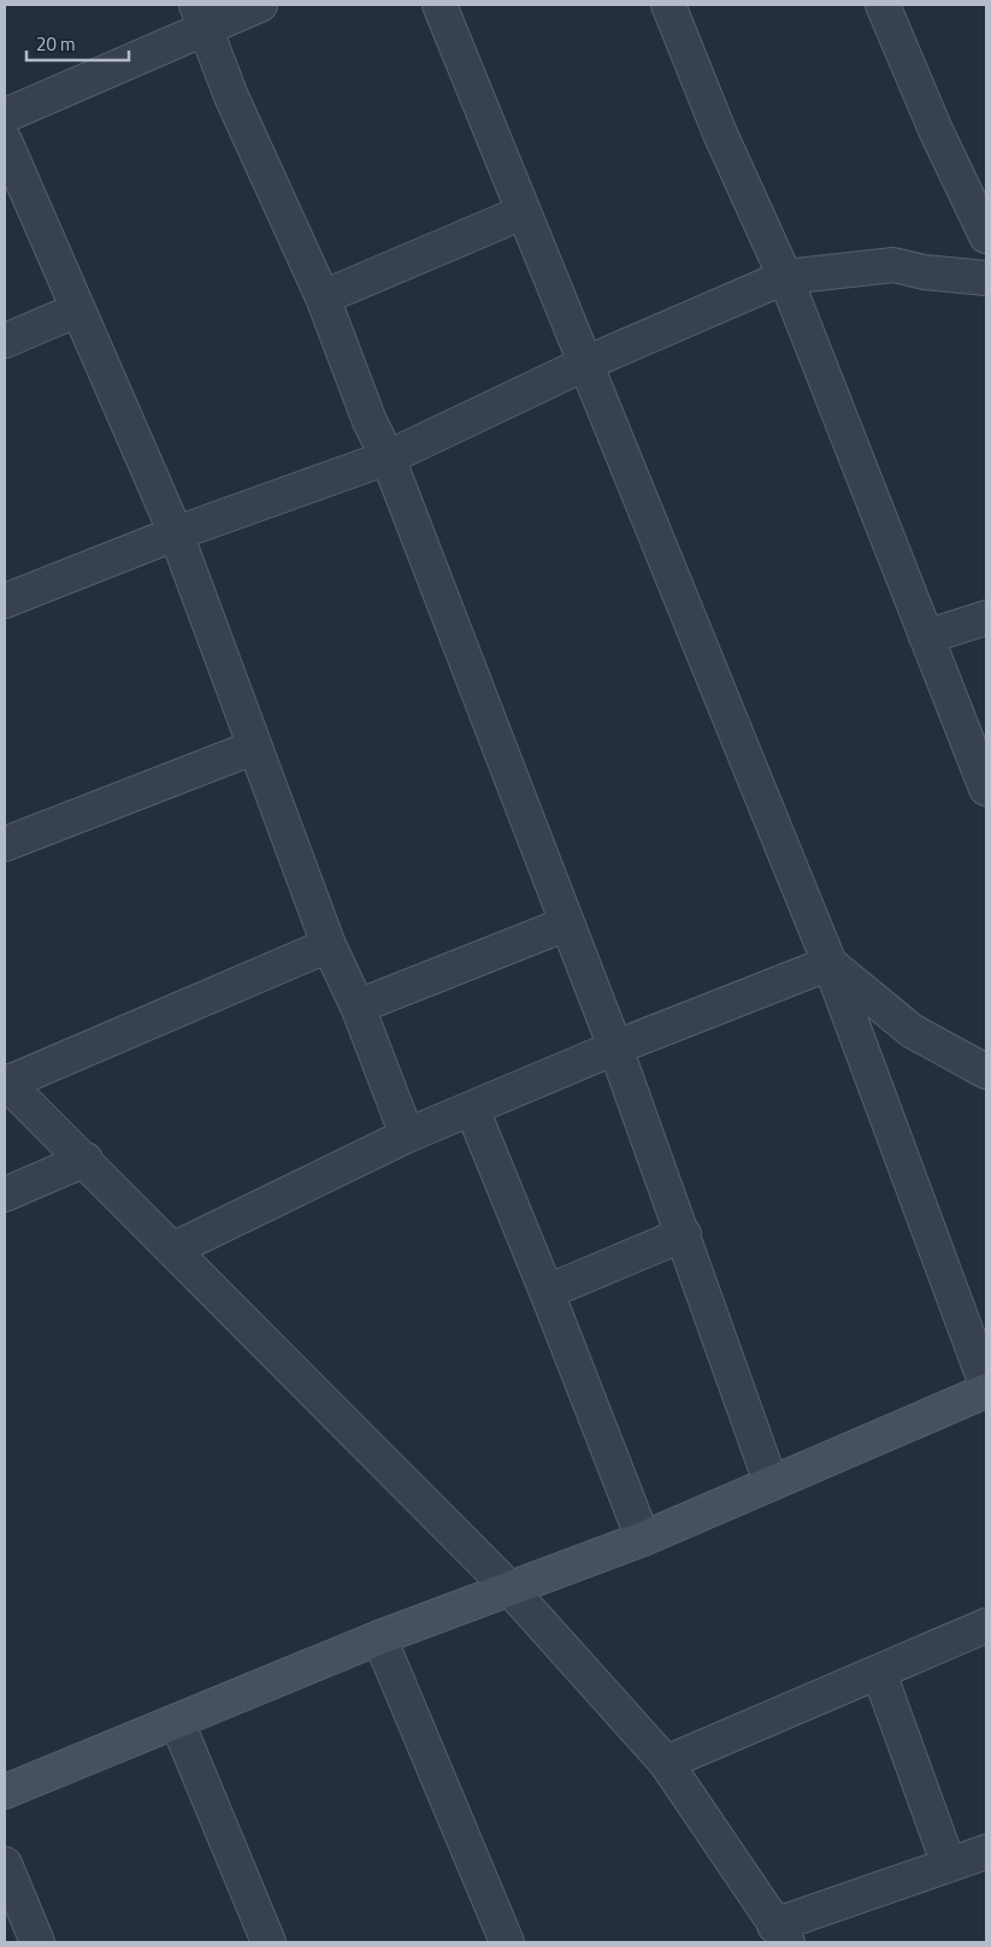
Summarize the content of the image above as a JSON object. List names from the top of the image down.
{
  "scale_bar": "20 m"
}
